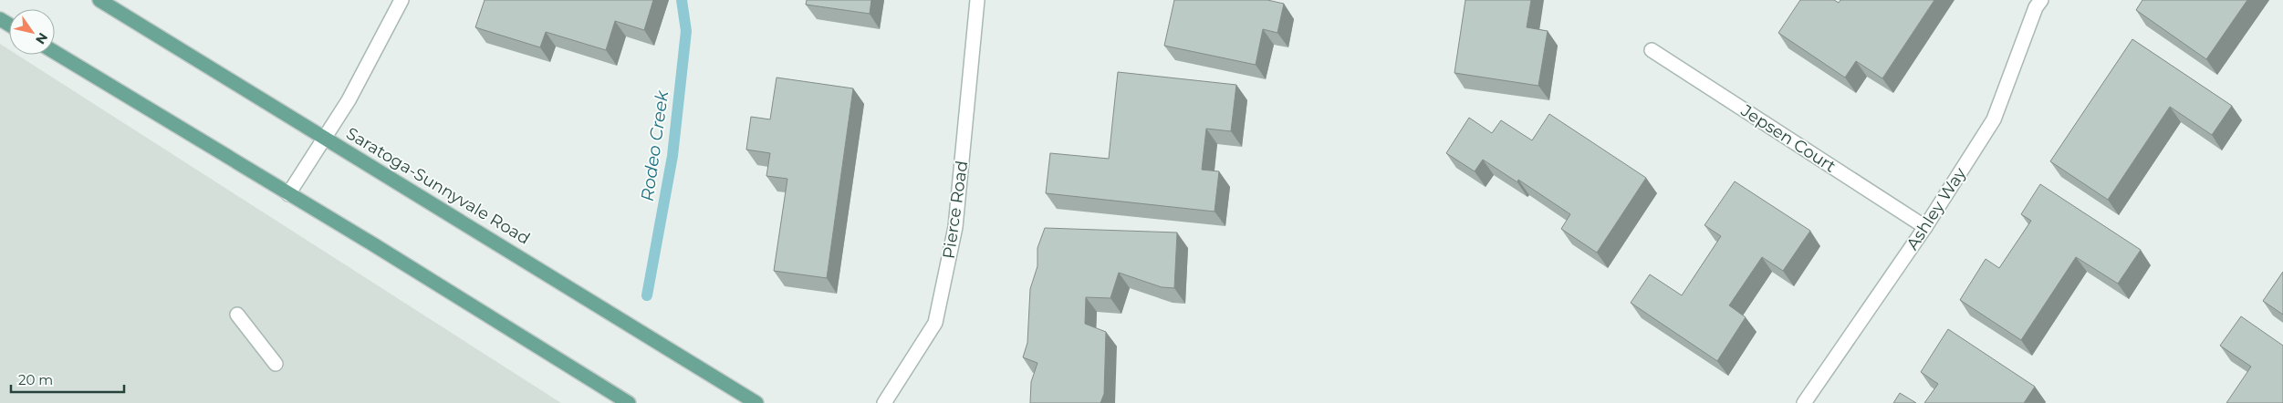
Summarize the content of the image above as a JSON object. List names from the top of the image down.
{
  "streets": {
    "main road": ["Saratoga-Sunnyvale Road"],
    "street": ["Jepsen Court", "Ashley Way", "Pierce Road"]
  },
  "crossings": [
    ["Jepsen Court", "Ashley Way"]
  ],
  "water": ["Rodeo Creek"],
  "scale_bar": "20 m",
  "north": "bottom right"
}
